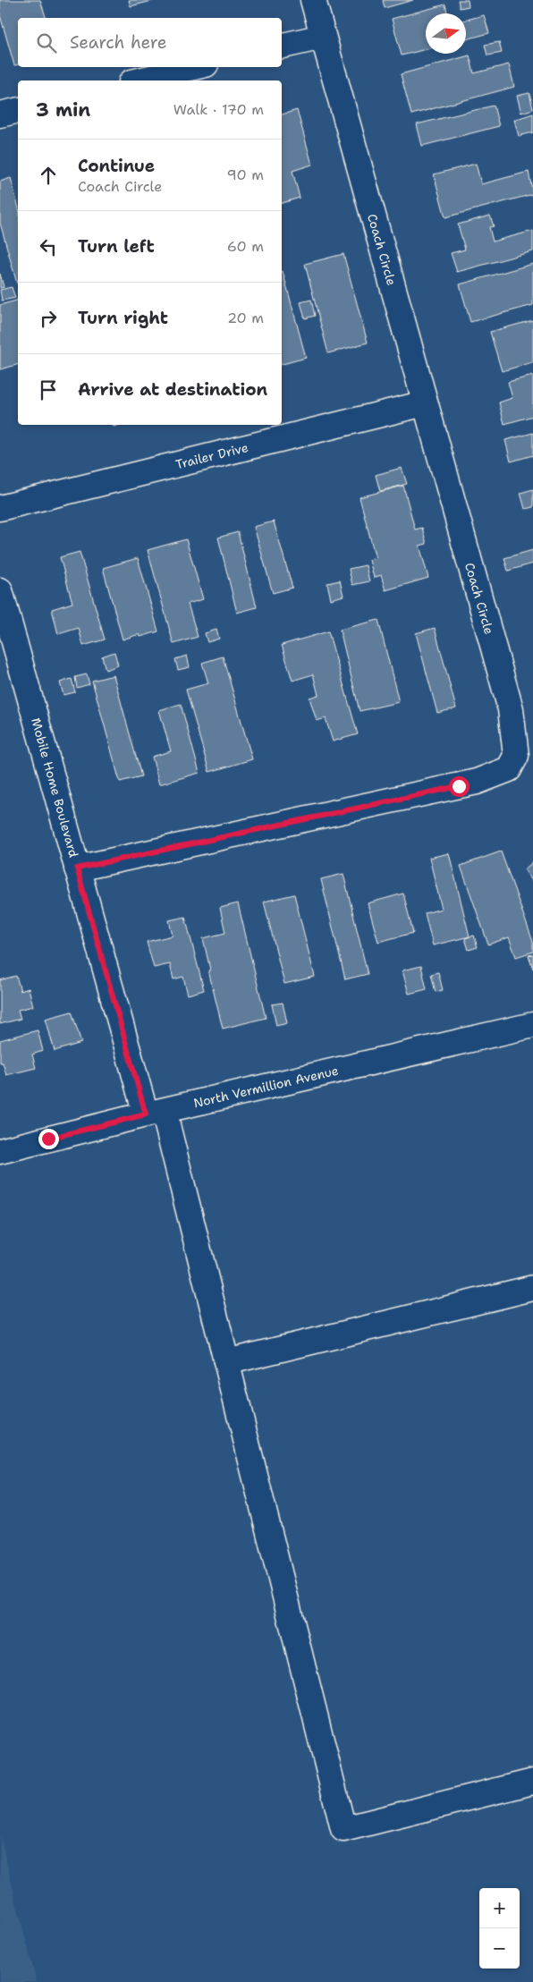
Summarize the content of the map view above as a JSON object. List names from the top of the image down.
{
  "streets": {
    "street": [
      "Coach Circle",
      "Trailer Drive",
      "Mobile Home Boulevard",
      "North Vermillion Avenue"
    ]
  },
  "crossings": [
    ["Coach Circle", "Trailer Drive"],
    ["Coach Circle", "Mobile Home Boulevard"],
    ["Mobile Home Boulevard", "North Vermillion Avenue"]
  ],
  "north": "right",
  "page": {
    "search": "Search here",
    "heading": ["3 min", "Walk · 170 m"],
    "list": [
      ["Continue", "Coach Circle", "90 m"],
      ["Turn left", "60 m"],
      ["Turn right", "20 m"],
      "Arrive at destination"
    ],
    "map_buttons": ["+", "−"]
  }
}
